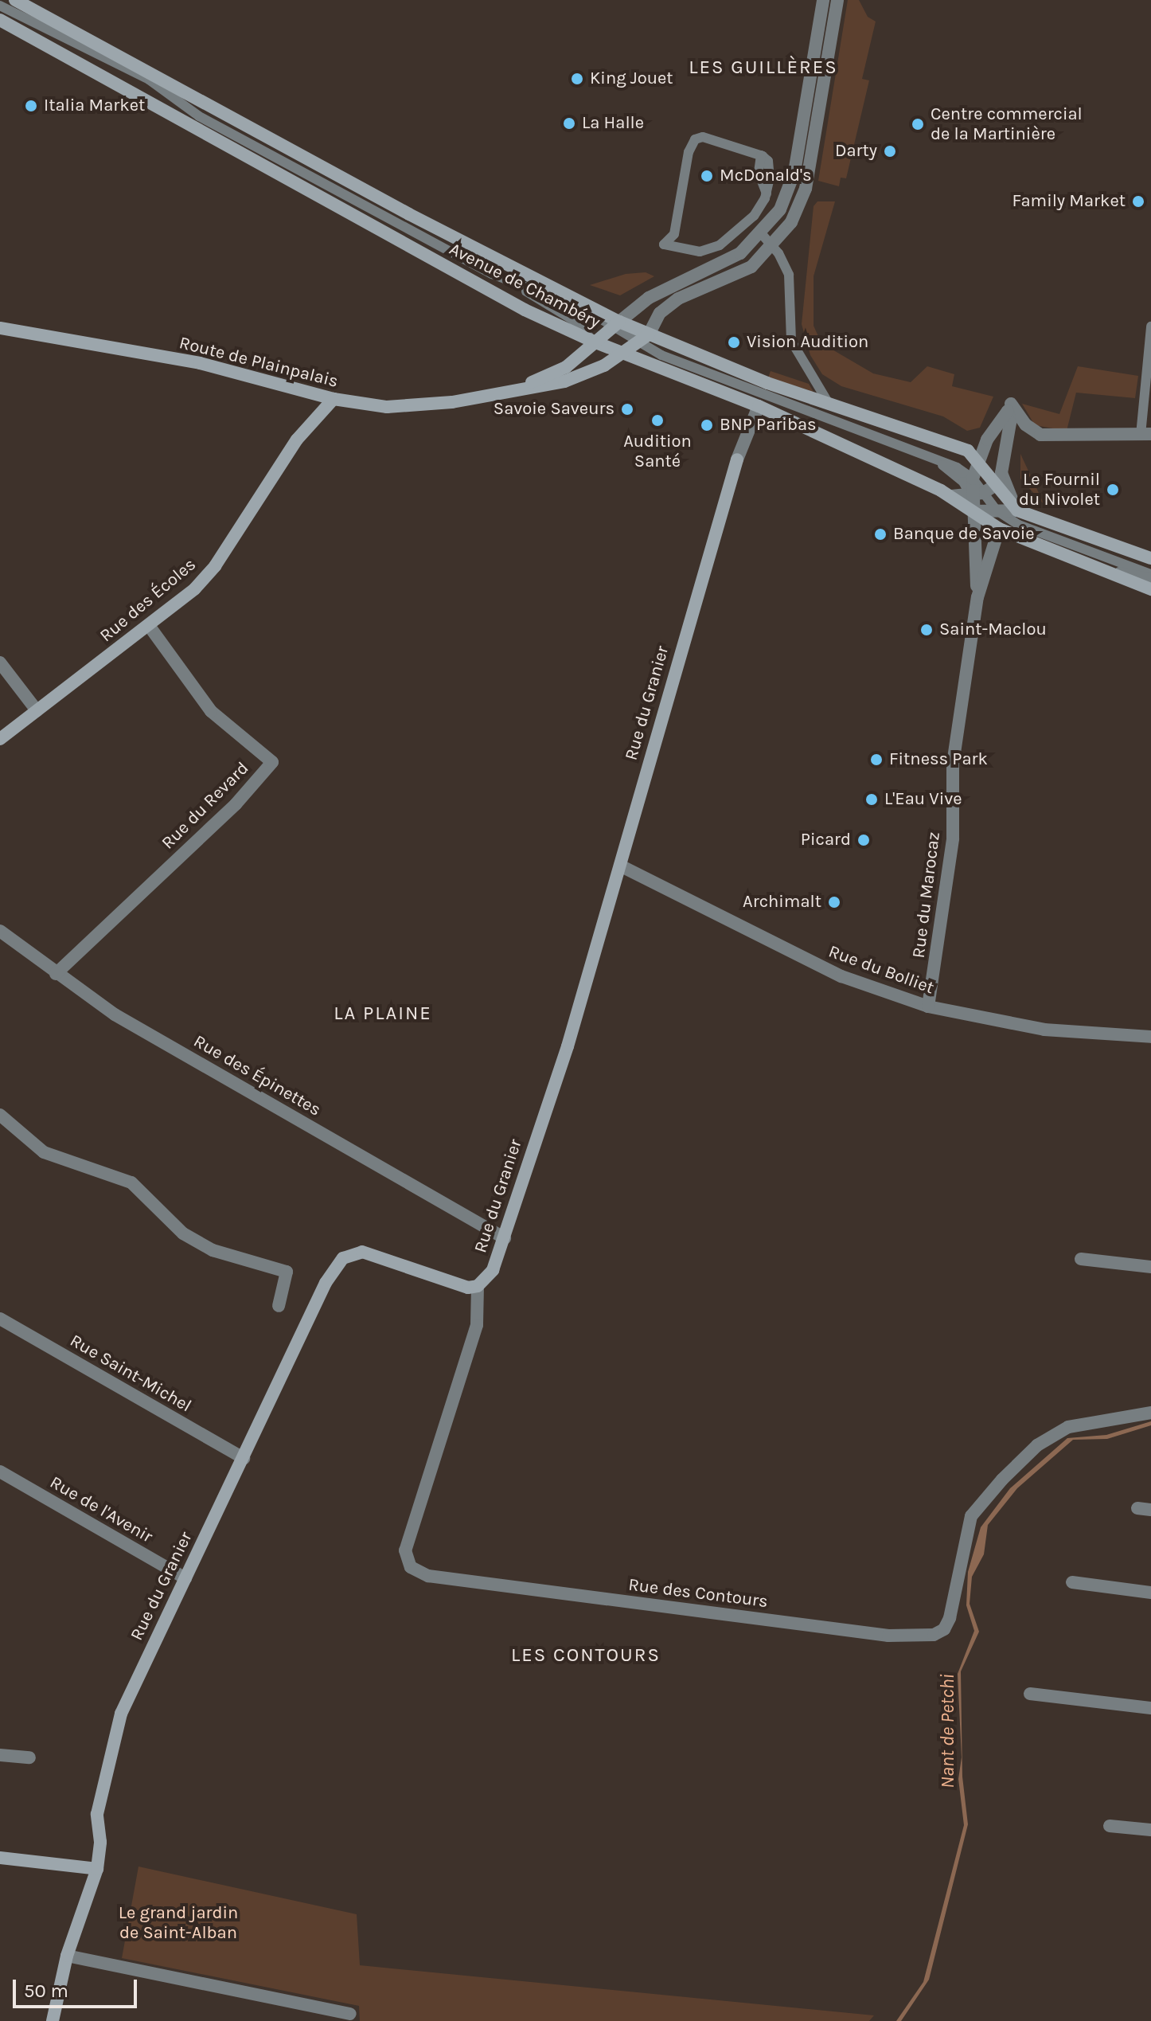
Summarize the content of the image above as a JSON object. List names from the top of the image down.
{
  "streets": {
    "main road": [
      "Avenue de Chambéry",
      "Route de Plainpalais",
      "Rue des Écoles",
      "Rue du Granier"
    ],
    "street": [
      "Rue du Revard",
      "Rue du Marocaz",
      "Rue du Bolliet",
      "Rue des Épinettes",
      "Rue Saint-Michel",
      "Rue de l'Avenir",
      "Rue des Contours"
    ]
  },
  "crossings": [
    ["Avenue de Chambéry", "Route de Plainpalais"],
    ["Avenue de Chambéry", "Rue du Granier"],
    ["Avenue de Chambéry", "Rue du Marocaz"],
    ["Route de Plainpalais", "Rue des Écoles"],
    ["Rue des Écoles", "Rue du Revard"],
    ["Rue du Granier", "Rue du Bolliet"],
    ["Rue du Granier", "Rue des Épinettes"],
    ["Rue du Granier", "Rue Saint-Michel"],
    ["Rue du Granier", "Rue de l'Avenir"],
    ["Rue du Granier", "Rue des Contours"],
    ["Rue du Revard", "Rue des Épinettes"],
    ["Rue du Marocaz", "Rue du Bolliet"]
  ],
  "districts": ["LES GUILLÈRES", "LA PLAINE", "LES CONTOURS"],
  "water": ["Nant de Petchi"],
  "parks": ["Le grand jardin de Saint-Alban"],
  "places": [
    "King Jouet",
    "Italia Market",
    "La Halle",
    "Centre commercial de la Martinière",
    "Darty",
    "McDonald's",
    "Family Market",
    "Vision Audition",
    "Savoie Saveurs",
    "Audition Santé",
    "BNP Paribas",
    "Le Fournil du Nivolet",
    "Banque de Savoie",
    "Saint-Maclou",
    "Fitness Park",
    "L'Eau Vive",
    "Picard",
    "Archimalt"
  ],
  "scale_bar": "50 m"
}
